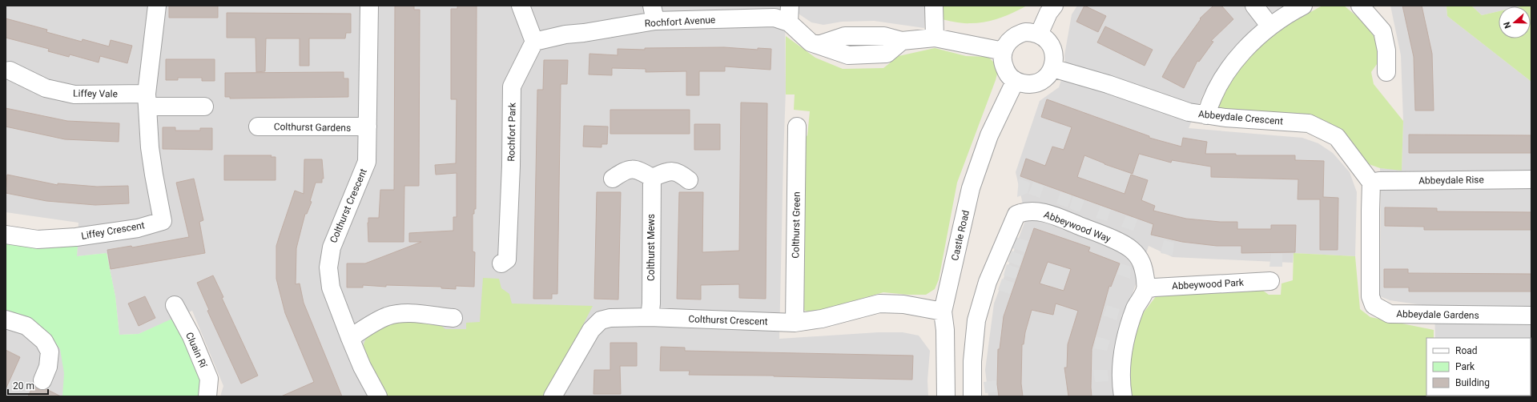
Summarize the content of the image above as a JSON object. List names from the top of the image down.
{
  "streets": {
    "street": [
      "Rochfort Avenue",
      "Liffey Vale",
      "Abbeydale Crescent",
      "Colthurst Gardens",
      "Rochfort Park",
      "Abbeydale Rise",
      "Colthurst Crescent",
      "Colthurst Green",
      "Abbeywood Way",
      "Liffey Crescent",
      "Castle Road",
      "Colthurst Mews",
      "Abbeywood Park",
      "Abbeydale Gardens",
      "Cluain Rí"
    ]
  },
  "crossings": [
    ["Rochfort Avenue", "Abbeydale Crescent"],
    ["Rochfort Avenue", "Rochfort Park"],
    ["Rochfort Avenue", "Castle Road"],
    ["Liffey Vale", "Liffey Crescent"],
    ["Abbeydale Crescent", "Abbeydale Rise"],
    ["Abbeydale Crescent", "Castle Road"],
    ["Abbeydale Crescent", "Abbeydale Gardens"],
    ["Colthurst Gardens", "Colthurst Crescent"],
    ["Abbeydale Rise", "Abbeydale Gardens"],
    ["Colthurst Crescent", "Colthurst Green"],
    ["Colthurst Crescent", "Castle Road"],
    ["Colthurst Crescent", "Colthurst Mews"],
    ["Abbeywood Way", "Abbeywood Park"]
  ],
  "legend": ["Road", "Park", "Building"],
  "scale_bar": "20 m",
  "north": "left"
}
